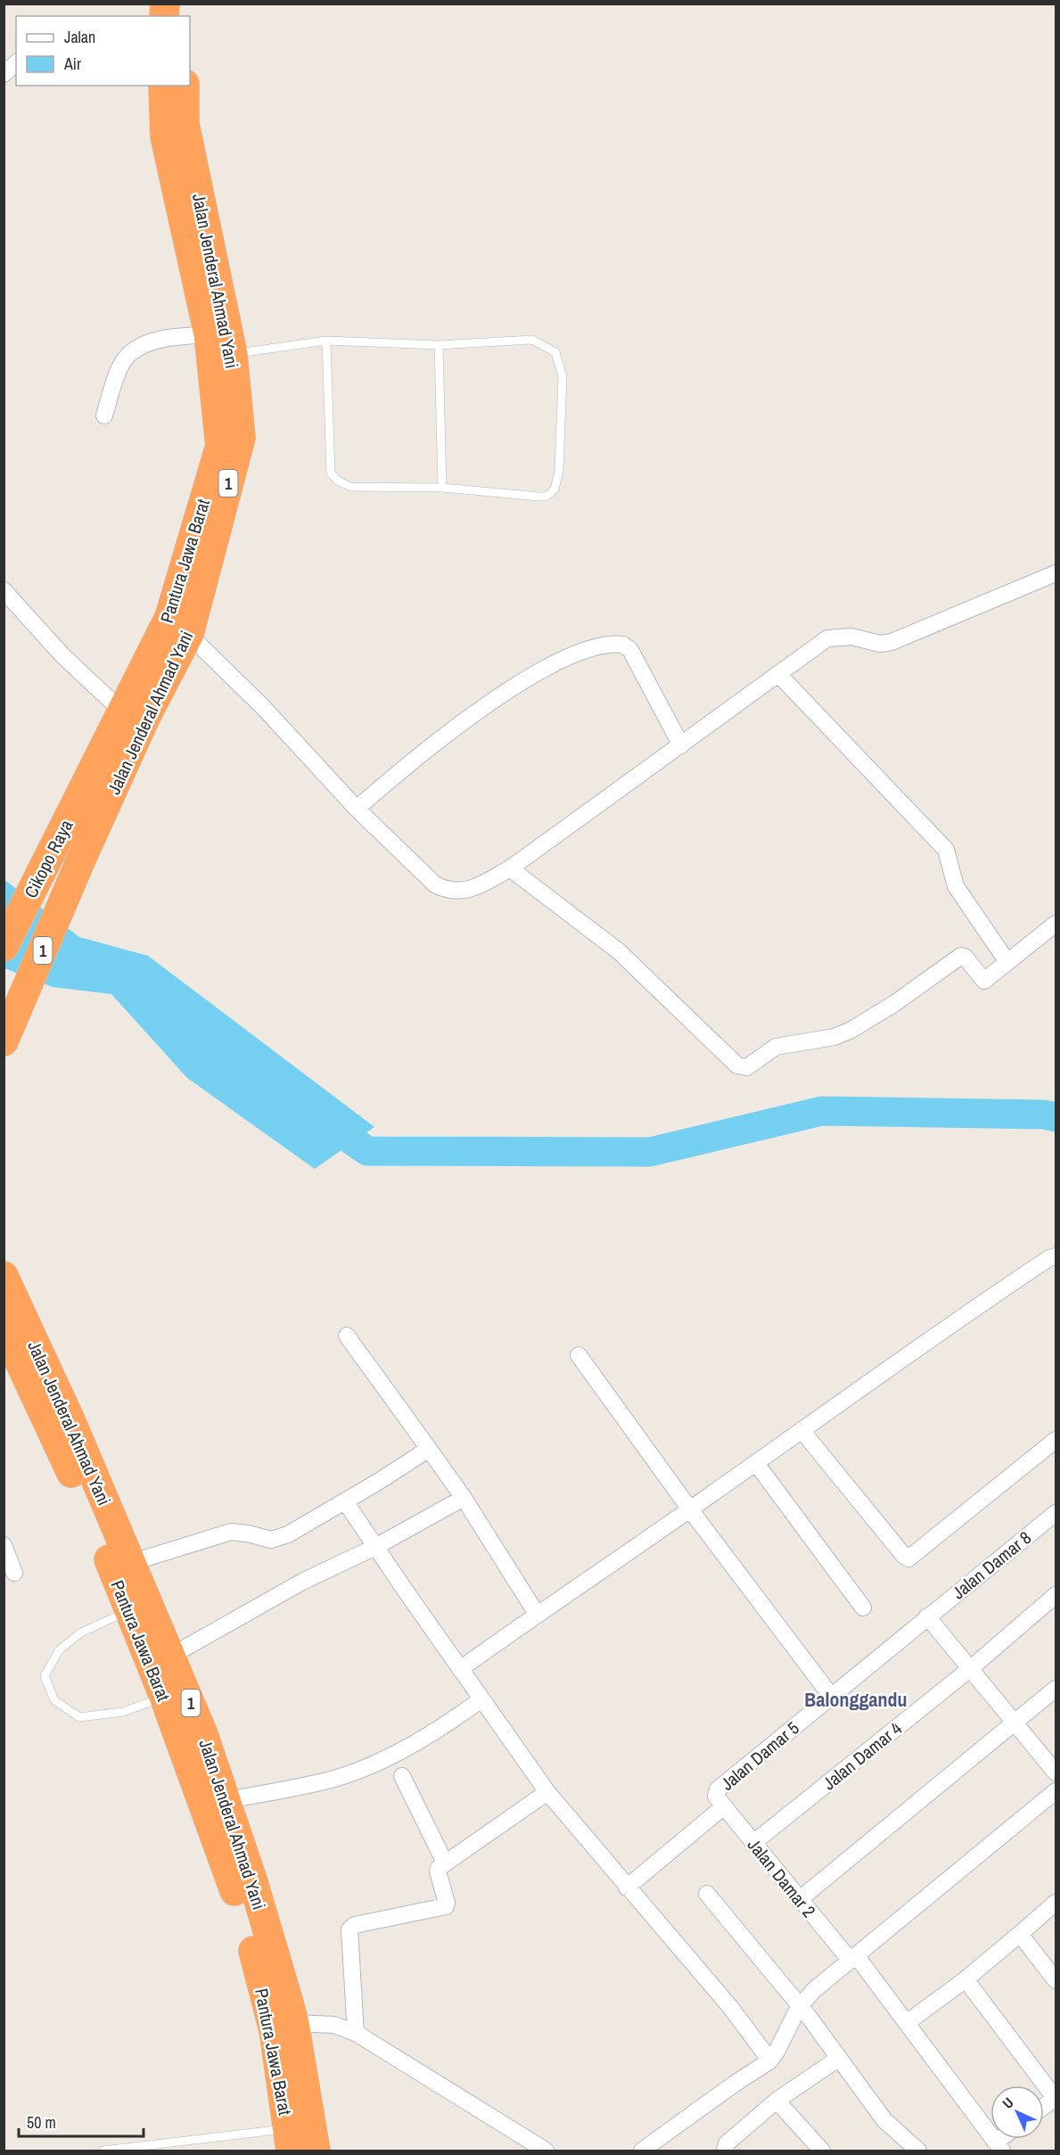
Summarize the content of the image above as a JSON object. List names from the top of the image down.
{
  "streets": {
    "highway": [
      "Jalan Jenderal Ahmad Yani",
      "1",
      "Pantura Jawa Barat",
      "Cikopo Raya"
    ],
    "street": [
      "Jalan Damar 8",
      "Jalan Damar 5",
      "Jalan Damar 4",
      "Jalan Damar 2"
    ]
  },
  "crossings": [
    ["Jalan Jenderal Ahmad Yani", "Pantura Jawa Barat"],
    ["Pantura Jawa Barat", "Cikopo Raya"],
    ["Jalan Damar 8", "Jalan Damar 5"],
    ["Jalan Damar 5", "Jalan Damar 2"],
    ["Jalan Damar 4", "Jalan Damar 2"]
  ],
  "districts": ["Balonggandu"],
  "legend": ["Jalan", "Air"],
  "scale_bar": "50 m",
  "north": "top left"
}
